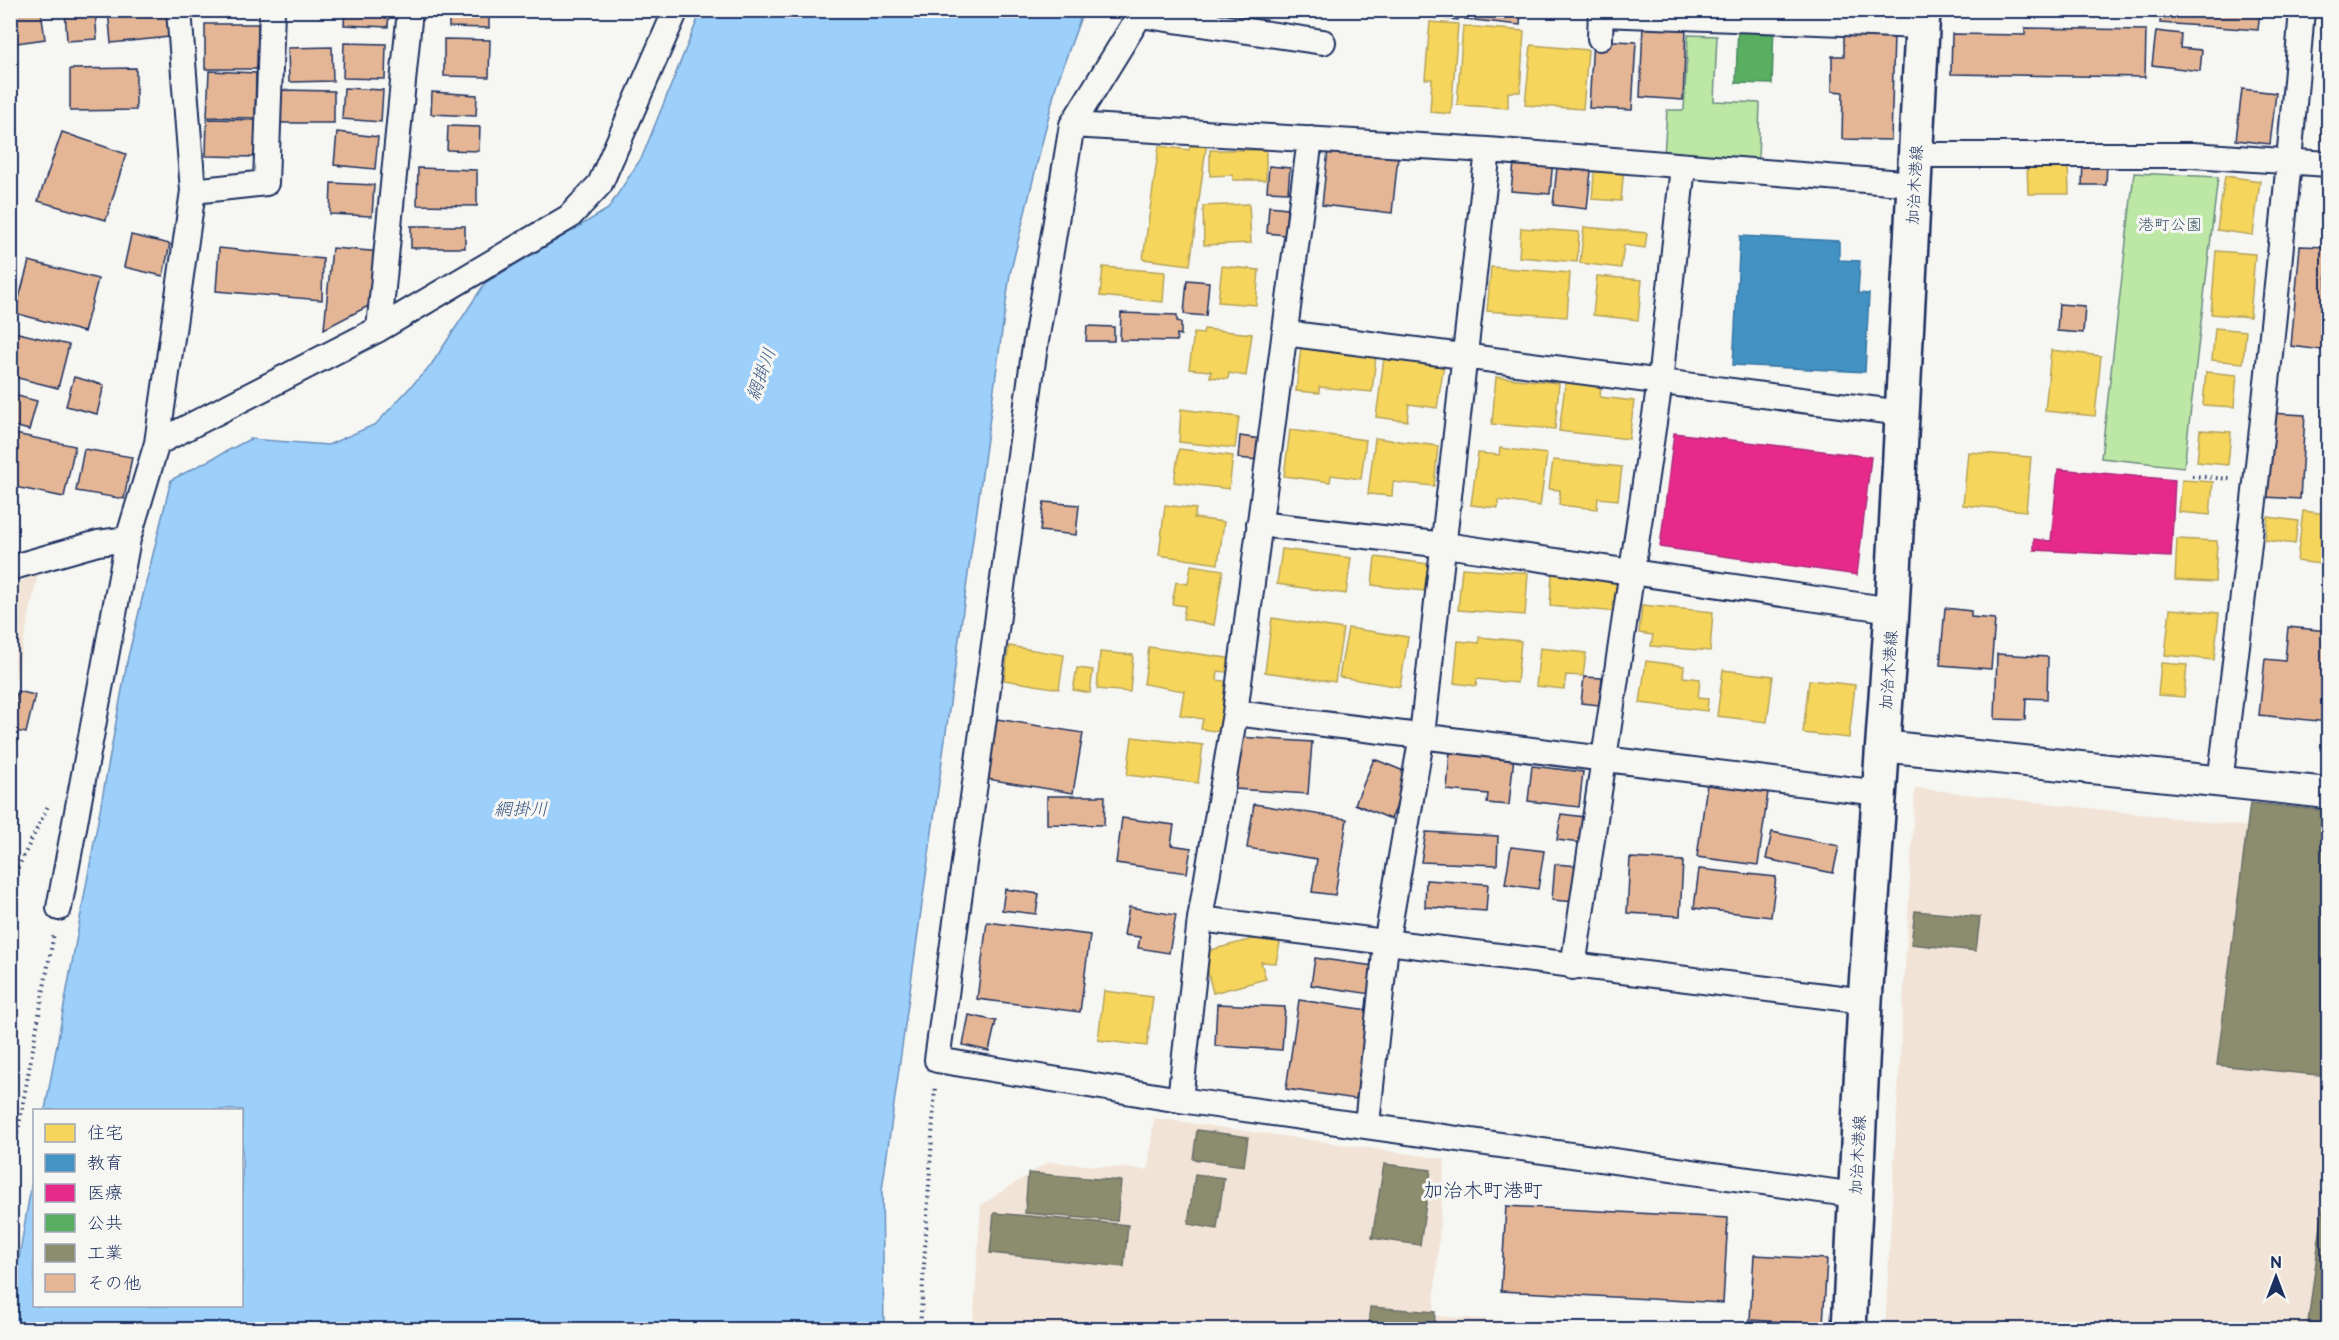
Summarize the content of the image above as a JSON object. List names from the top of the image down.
{
  "streets": {
    "main road": ["加治木港線"]
  },
  "districts": ["加治木町港町"],
  "water": ["網掛川"],
  "parks": ["港町公園"],
  "legend": [
    "住宅",
    "教育",
    "医療",
    "公共",
    "工業",
    "その他"
  ],
  "north": "top"
}
